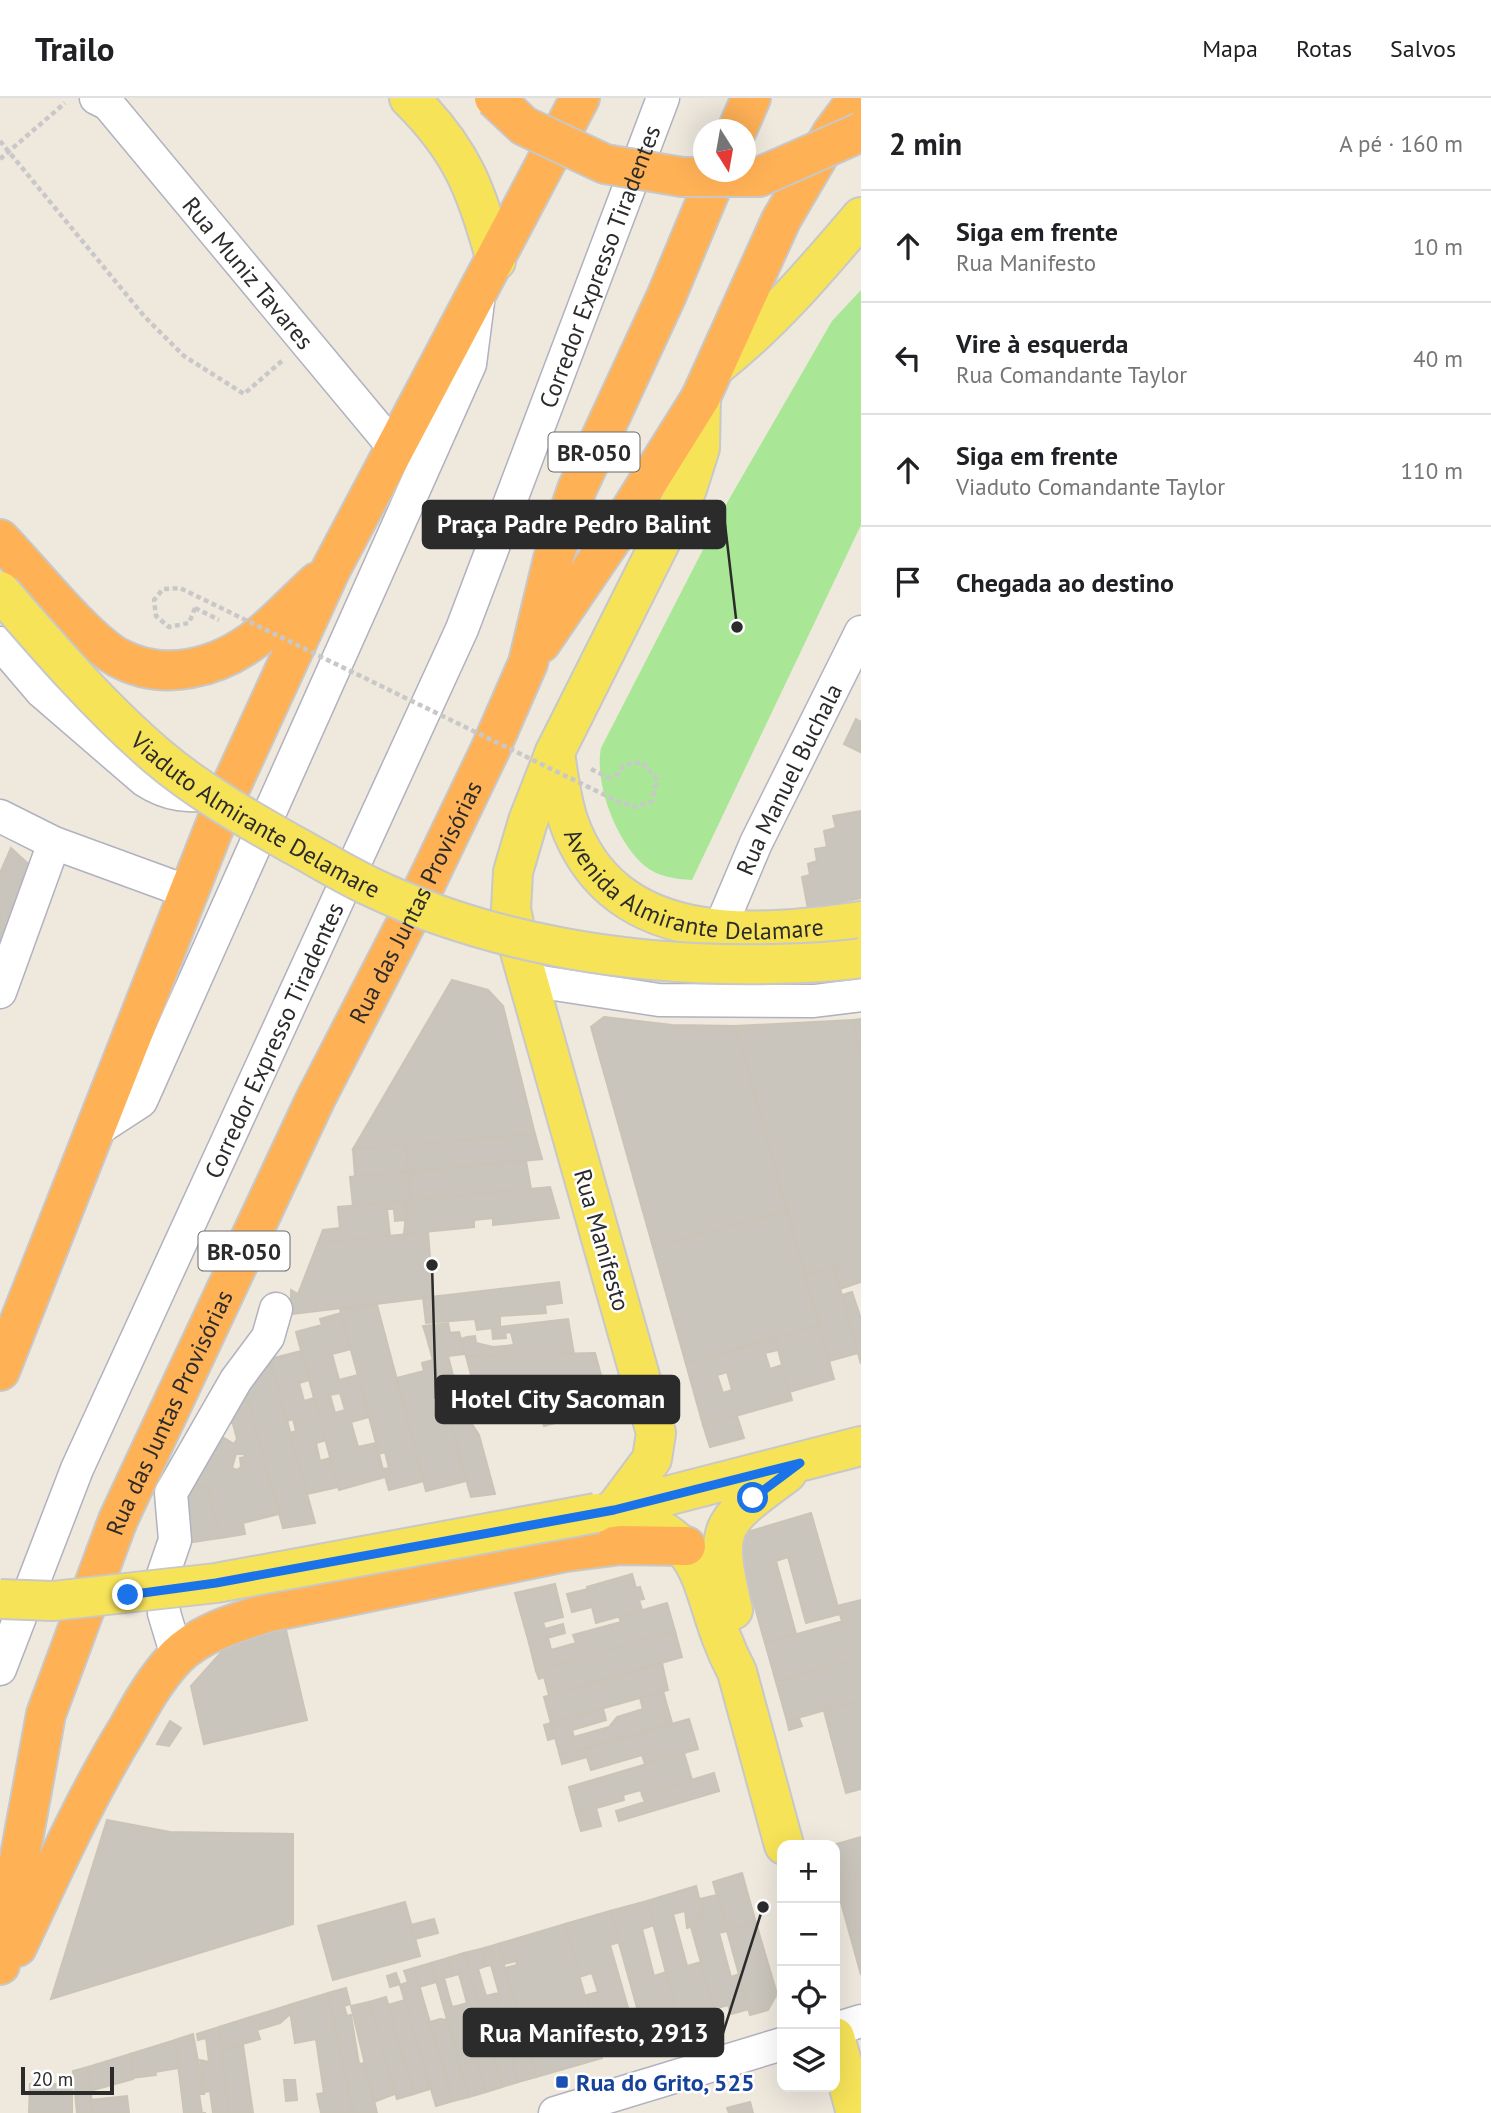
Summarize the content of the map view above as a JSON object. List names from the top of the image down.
{
  "streets": {
    "highway": ["BR-050", "Rua das Juntas Provisórias"],
    "main road": ["Viaduto Almirante Delamare", "Avenida Almirante Delamare", "Rua Manifesto"],
    "street": ["Corredor Expresso Tiradentes", "Rua Muniz Tavares", "Rua Manuel Buchala"]
  },
  "crossings": [
    ["Rua Manuel Buchala", "Avenida Almirante Delamare"],
    ["Avenida Almirante Delamare", "Rua Manifesto"],
    ["Rua das Juntas Provisórias", "Rua Manifesto"]
  ],
  "places": {
    "other": ["Praça Padre Pedro Balint", "Hotel City Sacoman", "Rua Manifesto, 2913"],
    "transit": ["Rua do Grito, 525"]
  },
  "scale_bar": "20 m",
  "north": "bottom",
  "page": {
    "header": "Trailo",
    "nav": ["Mapa", "Rotas", "Salvos"],
    "heading": ["2 min", "A pé · 160 m"],
    "list": [
      ["Siga em frente", "Rua Manifesto", "10 m"],
      ["Vire à esquerda", "Rua Comandante Taylor", "40 m"],
      ["Siga em frente", "Viaduto Comandante Taylor", "110 m"],
      "Chegada ao destino"
    ],
    "map_buttons": ["+", "−"],
    "scale": "20 m"
  }
}
